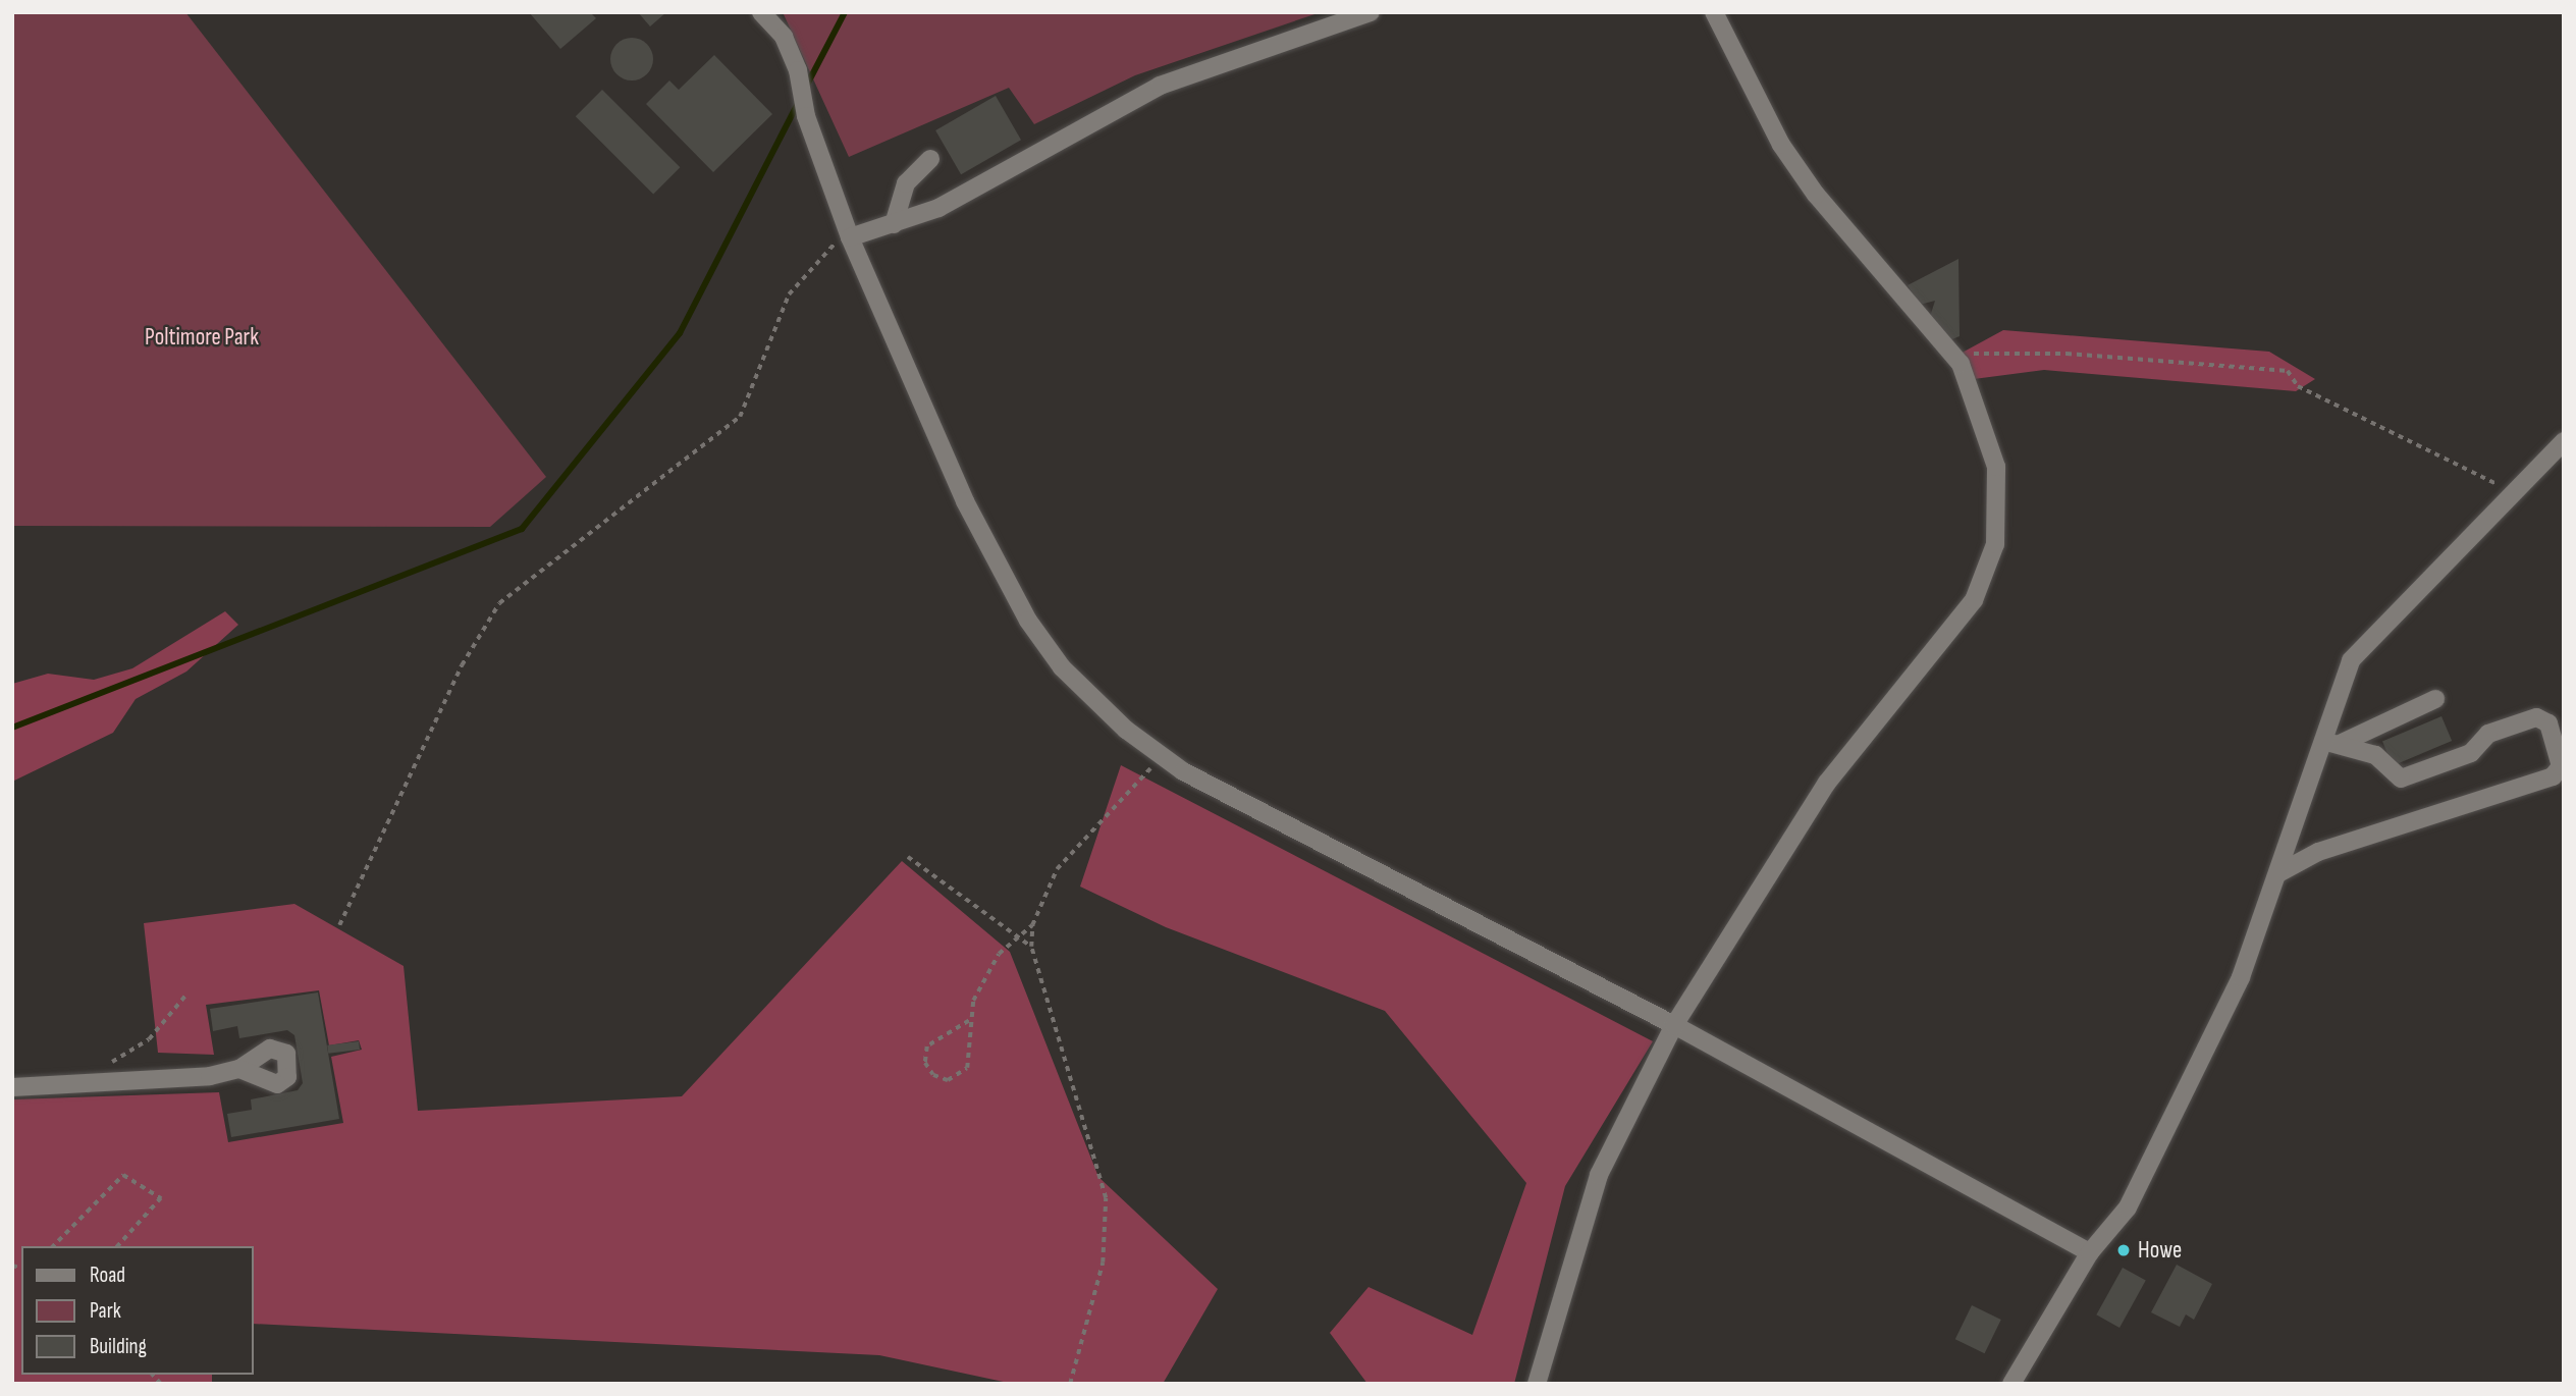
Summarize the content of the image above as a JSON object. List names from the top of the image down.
{
  "parks": ["Poltimore Park"],
  "places": ["Howe"],
  "legend": ["Road", "Park", "Building"]
}
